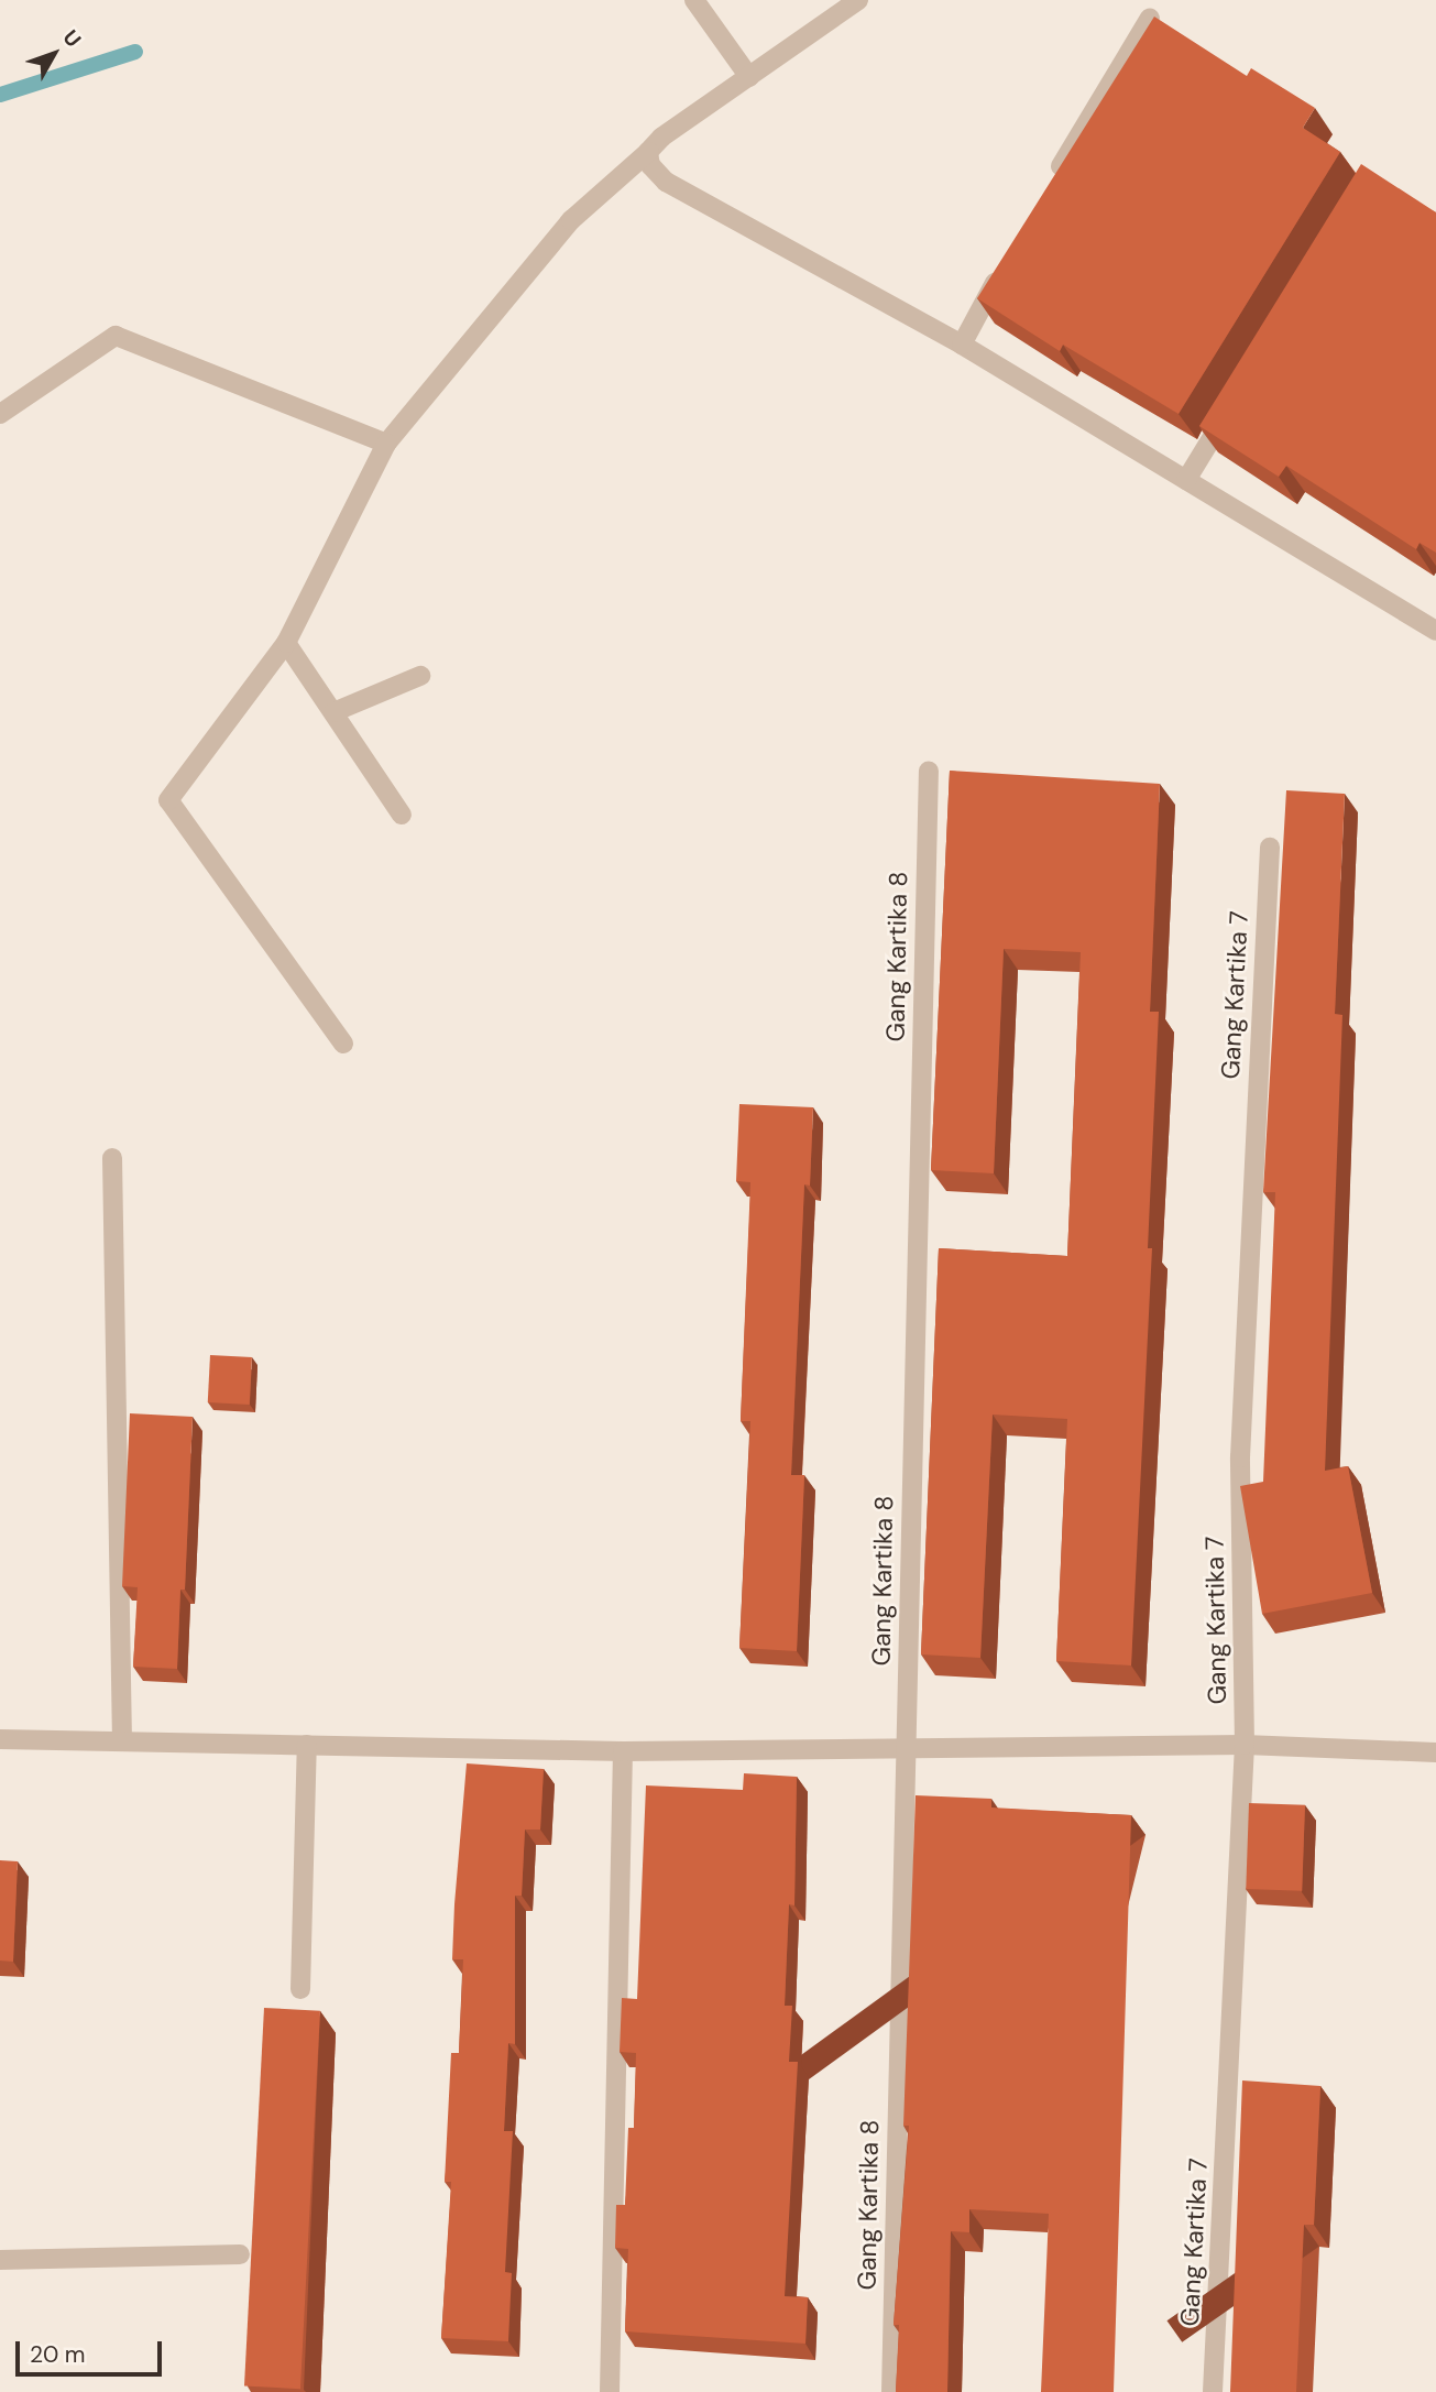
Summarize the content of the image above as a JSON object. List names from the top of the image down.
{
  "streets": {
    "street": ["Gang Kartika 8", "Gang Kartika 7"]
  },
  "scale_bar": "20 m",
  "north": "top right"
}
